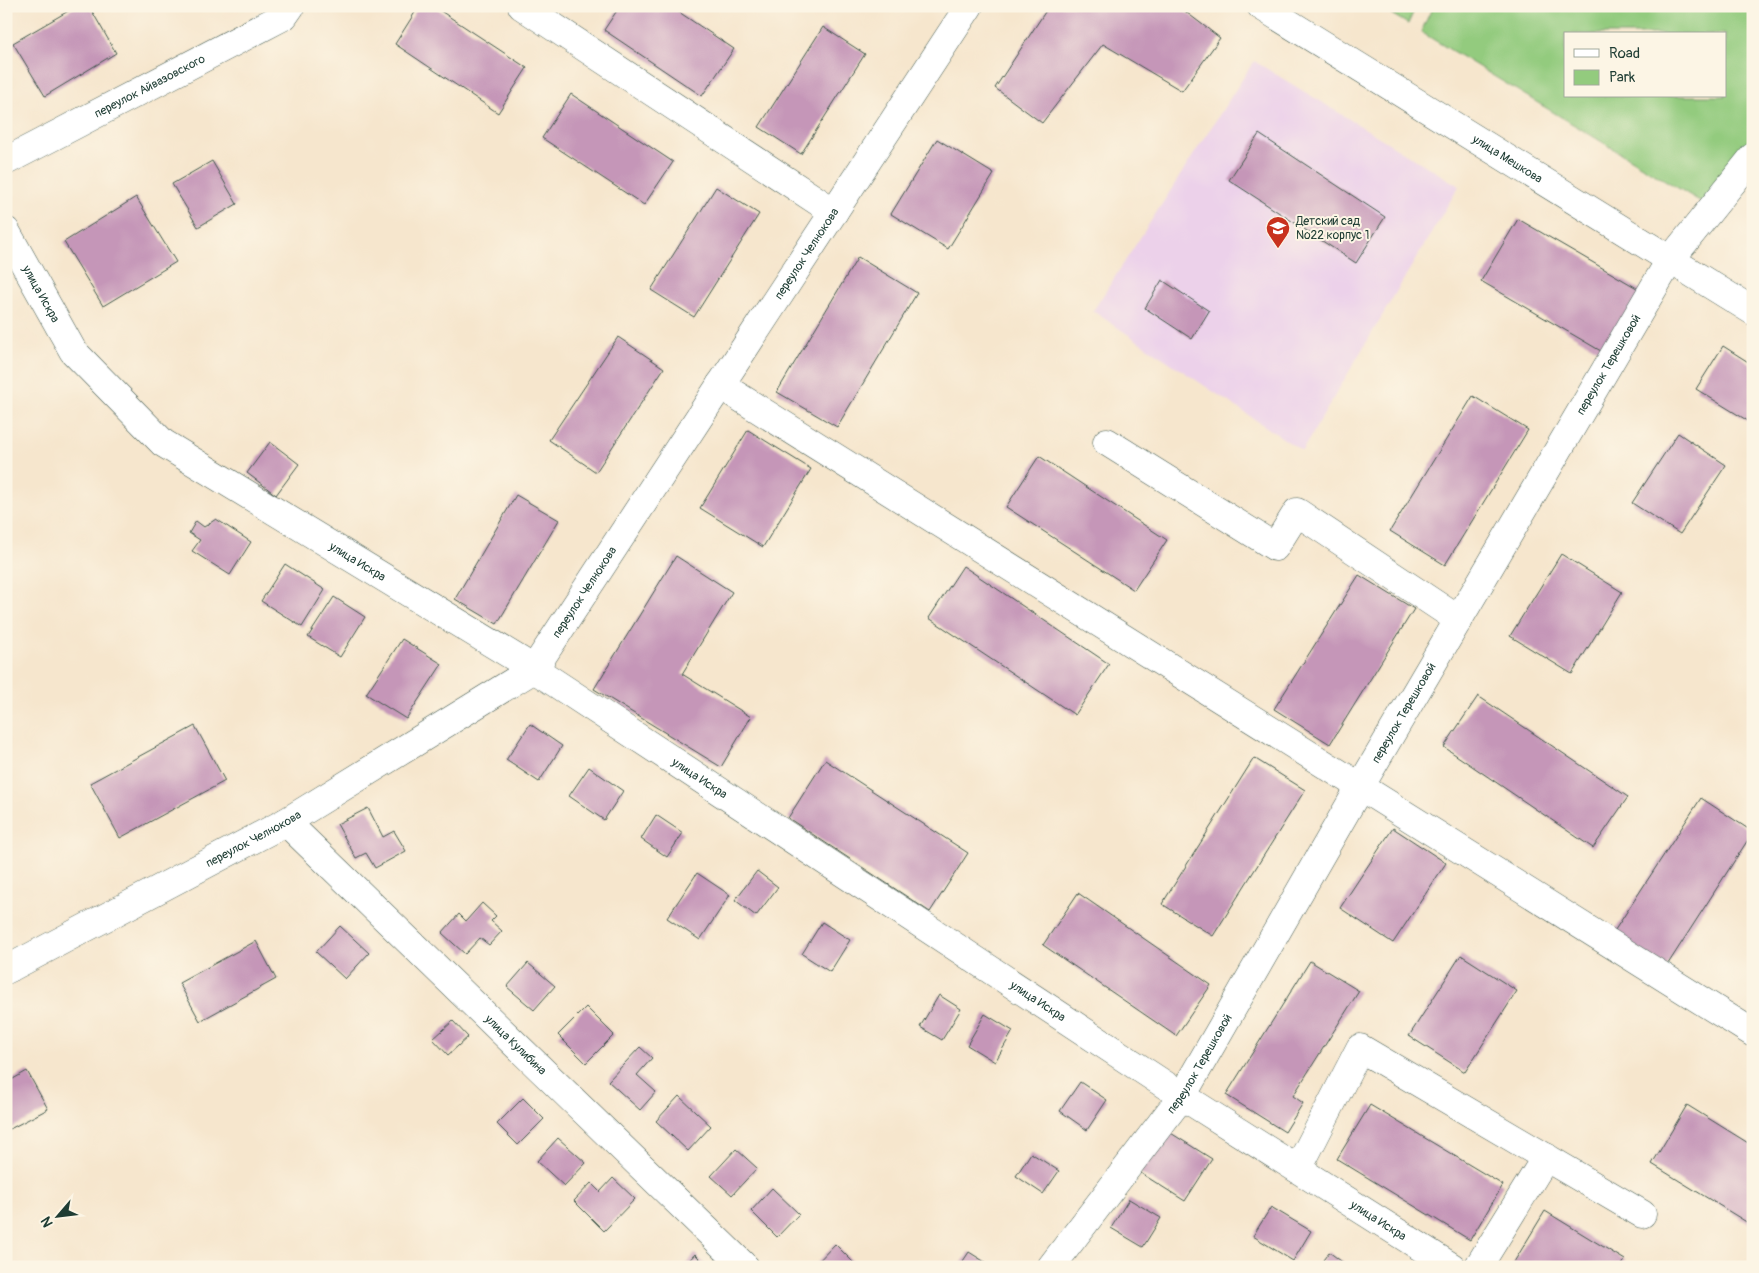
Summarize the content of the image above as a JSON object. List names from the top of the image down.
{
  "streets": {
    "street": [
      "переулок Айвазовского",
      "улица Мешкова",
      "переулок Челнокова",
      "улица Искра",
      "переулок Терешковой",
      "улица Кулибина"
    ]
  },
  "crossings": [
    ["улица Мешкова", "переулок Терешковой"],
    ["переулок Челнокова", "улица Искра"],
    ["переулок Челнокова", "улица Кулибина"],
    ["улица Искра", "переулок Терешковой"]
  ],
  "places": {
    "school or university": ["Детский сад №22 корпус 1"]
  },
  "legend": ["Road", "Park"],
  "north": "bottom left"
}
